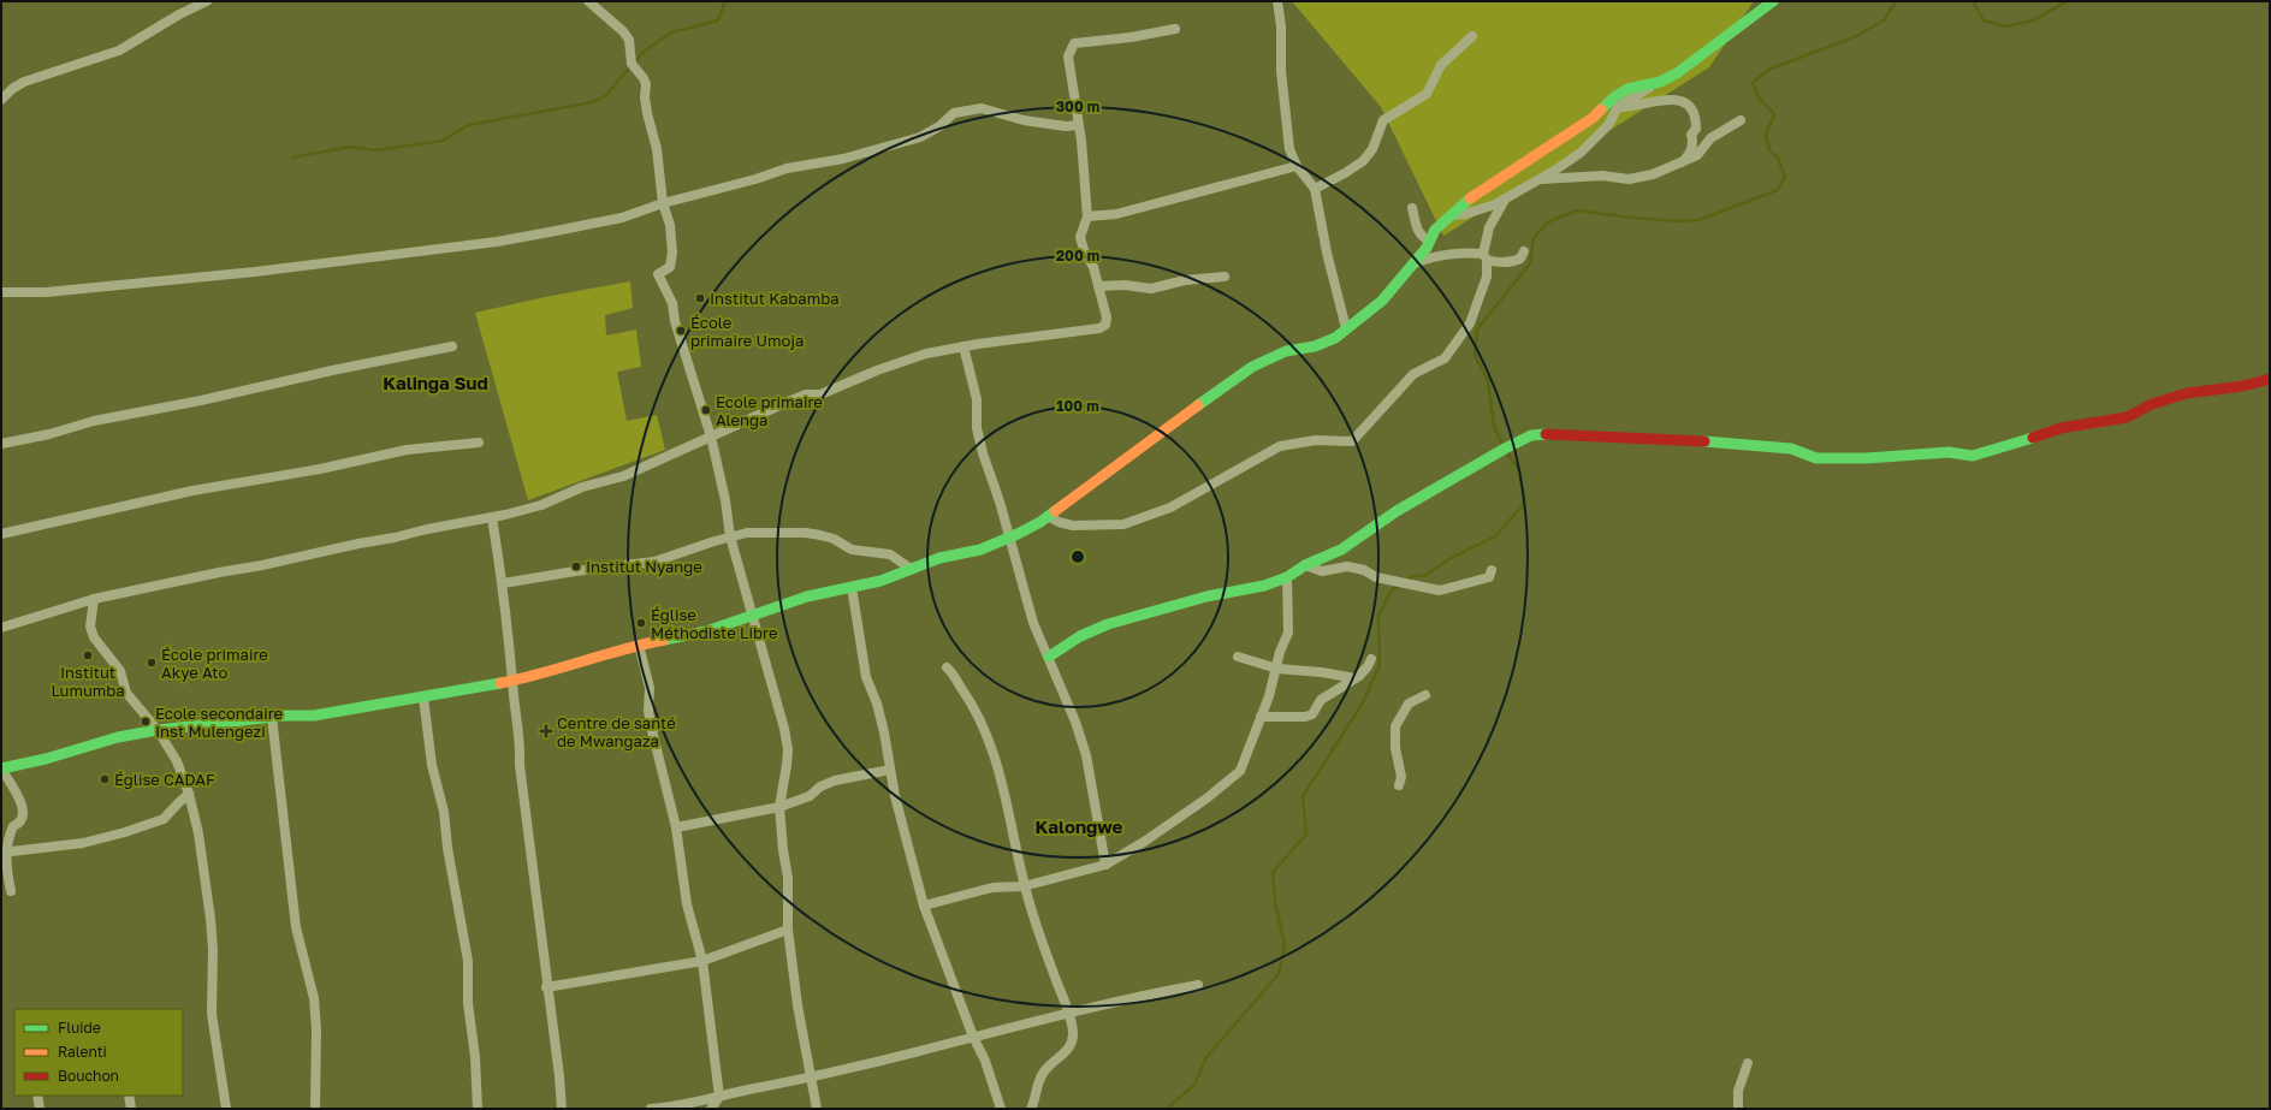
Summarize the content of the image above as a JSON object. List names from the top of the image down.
{
  "districts": ["Kalinga Sud", "Kalongwe"],
  "places": {
    "other": [
      "Institut Kabamba",
      "École primaire Umoja",
      "Ecole primaire Alenga",
      "Institut Nyange",
      "Église Méthodiste Libre",
      "Institut Lumumba",
      "École primaire Akye Ato",
      "Ecole secondaire Inst Mulengezi",
      "Église CADAF"
    ],
    "health": ["Centre de santé de Mwangaza"]
  },
  "legend": ["Fluide", "Ralenti", "Bouchon"],
  "rings": ["300 m", "200 m", "100 m"]
}
